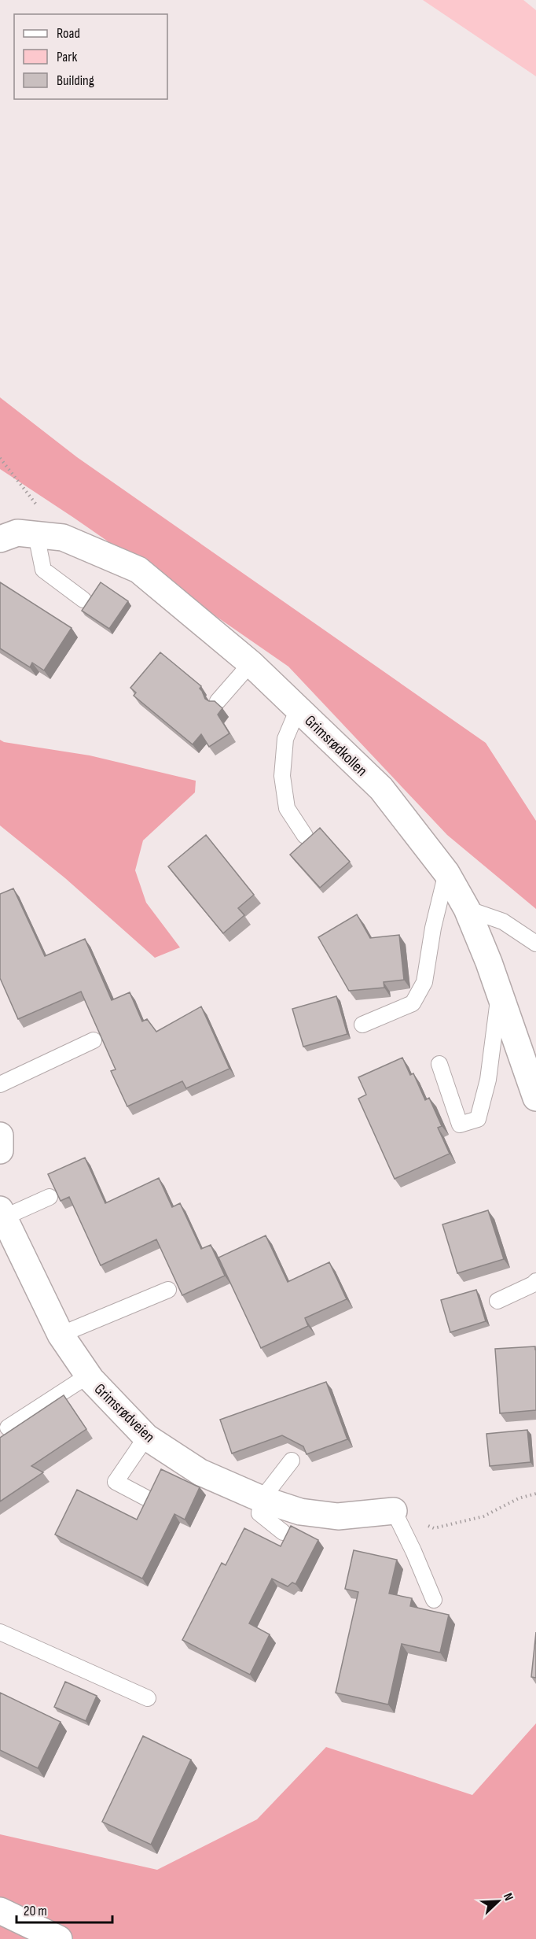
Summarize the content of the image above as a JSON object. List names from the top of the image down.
{
  "streets": {
    "street": ["Grimsrødkollen", "Grimsrødveien"]
  },
  "legend": ["Road", "Park", "Building"],
  "scale_bar": "20 m",
  "north": "top right"
}
